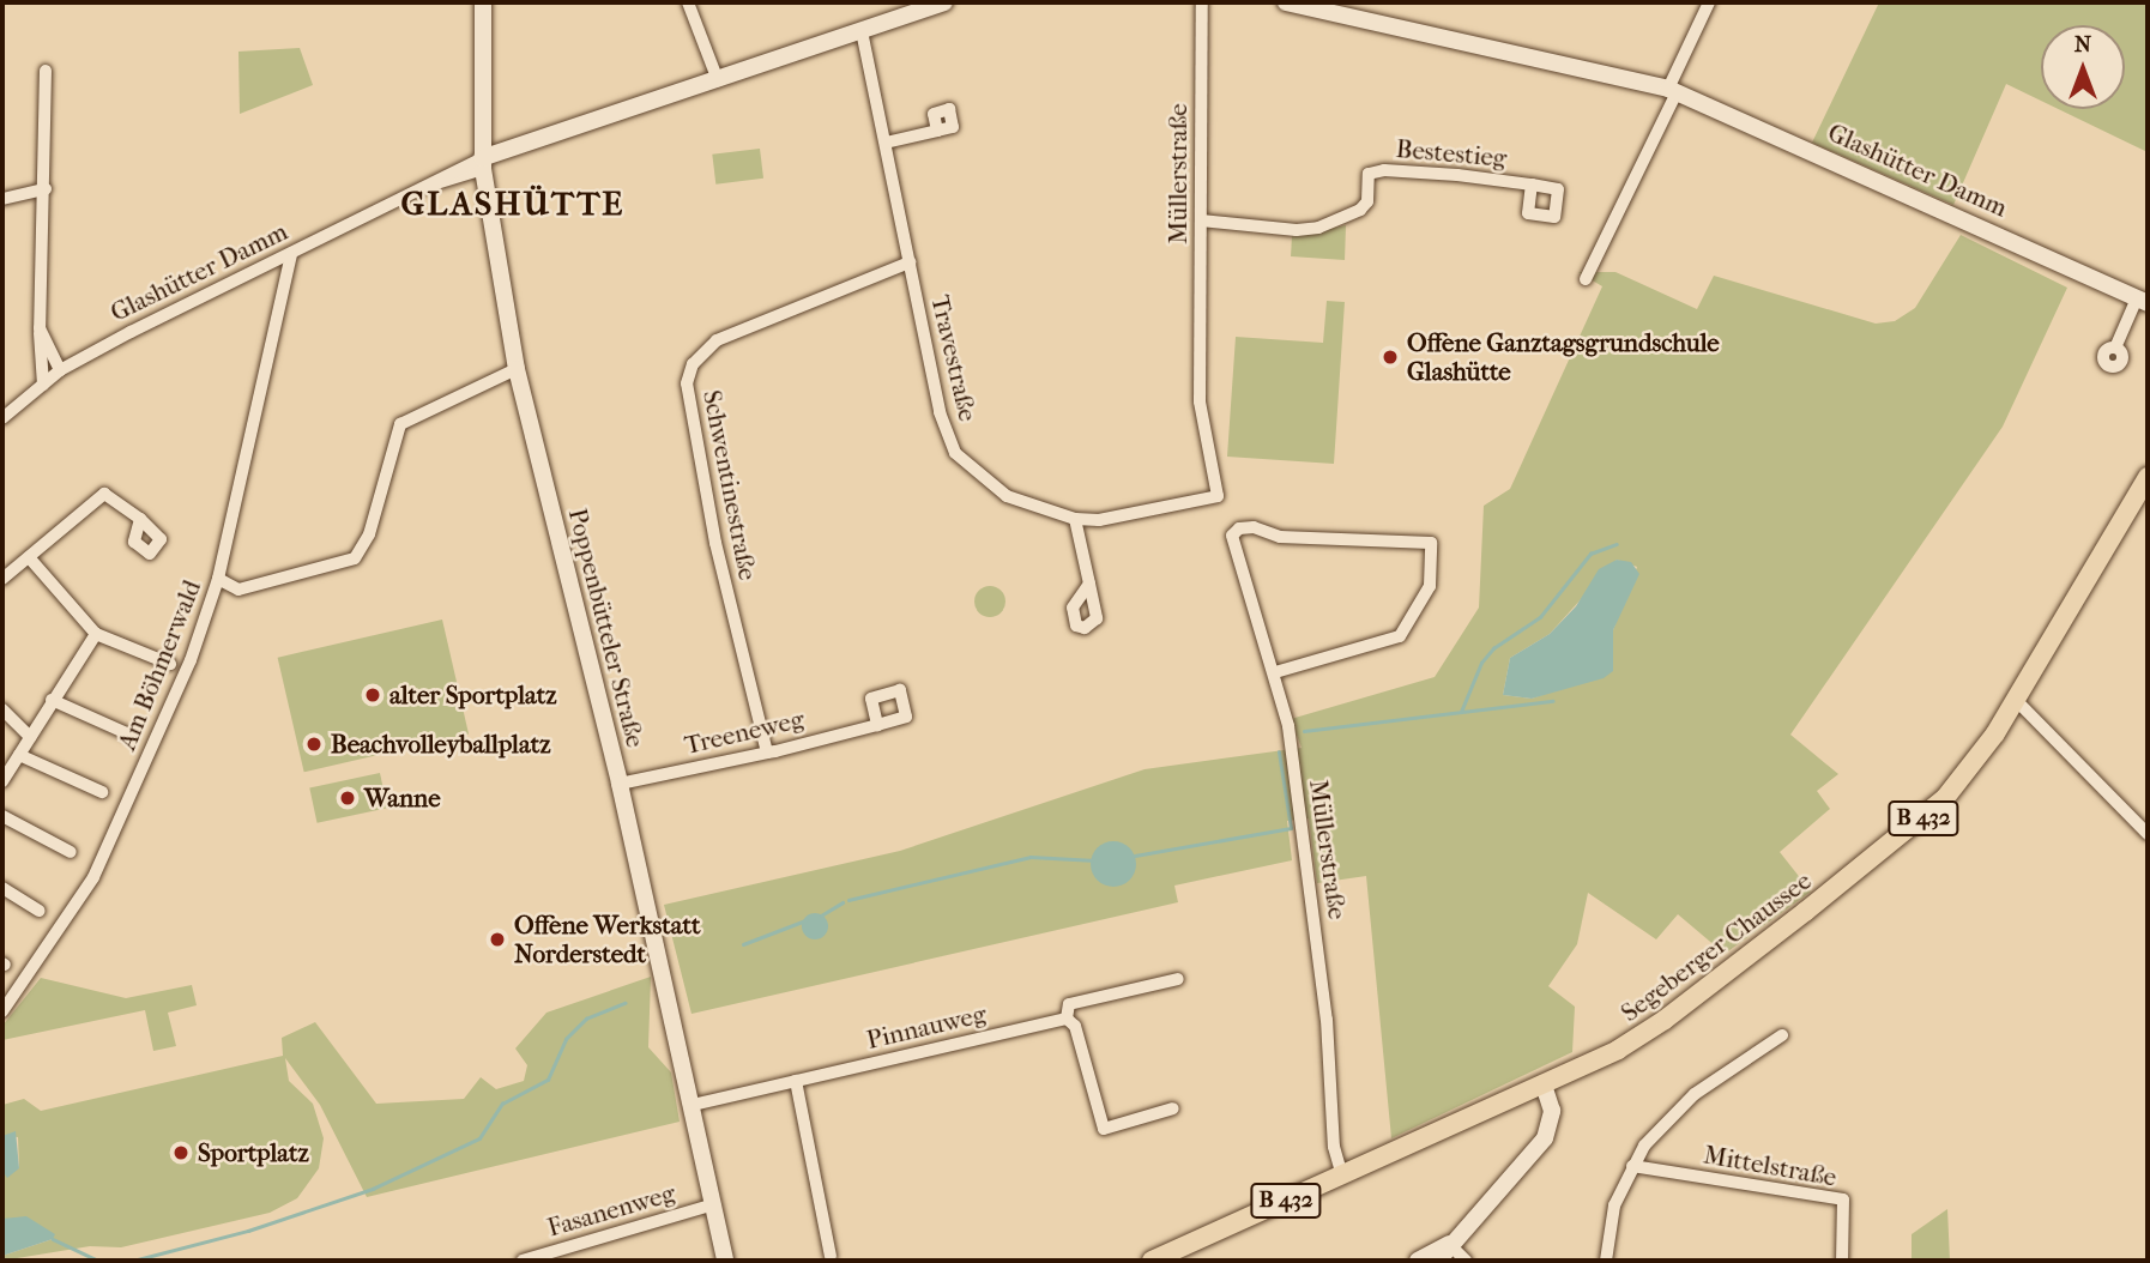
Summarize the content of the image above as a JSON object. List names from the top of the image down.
{
  "streets": {
    "main road": ["B 432", "Segeberger Chaussee"],
    "street": [
      "Bestestieg",
      "Glashütter Damm",
      "Müllerstraße",
      "Travestraße",
      "Schwentinestraße",
      "Poppenbütteler Straße",
      "Am Böhmerwald",
      "Treeneweg",
      "Pinnauweg",
      "Mittelstraße",
      "Fasanenweg"
    ]
  },
  "crossings": [
    ["Bestestieg", "Müllerstraße"],
    ["Glashütter Damm", "Travestraße"],
    ["Glashütter Damm", "Poppenbütteler Straße"],
    ["Glashütter Damm", "Am Böhmerwald"],
    ["Müllerstraße", "Travestraße"],
    ["Müllerstraße", "Segeberger Chaussee"],
    ["Travestraße", "Schwentinestraße"],
    ["Schwentinestraße", "Treeneweg"],
    ["Poppenbütteler Straße", "Treeneweg"],
    ["Poppenbütteler Straße", "Pinnauweg"],
    ["Poppenbütteler Straße", "Fasanenweg"]
  ],
  "districts": ["GLASHÜTTE"],
  "places": [
    "Offene Ganztagsgrundschule Glashütte",
    "alter Sportplatz",
    "Beachvolleyballplatz",
    "Wanne",
    "Offene Werkstatt Norderstedt",
    "Sportplatz"
  ],
  "north": "top"
}
